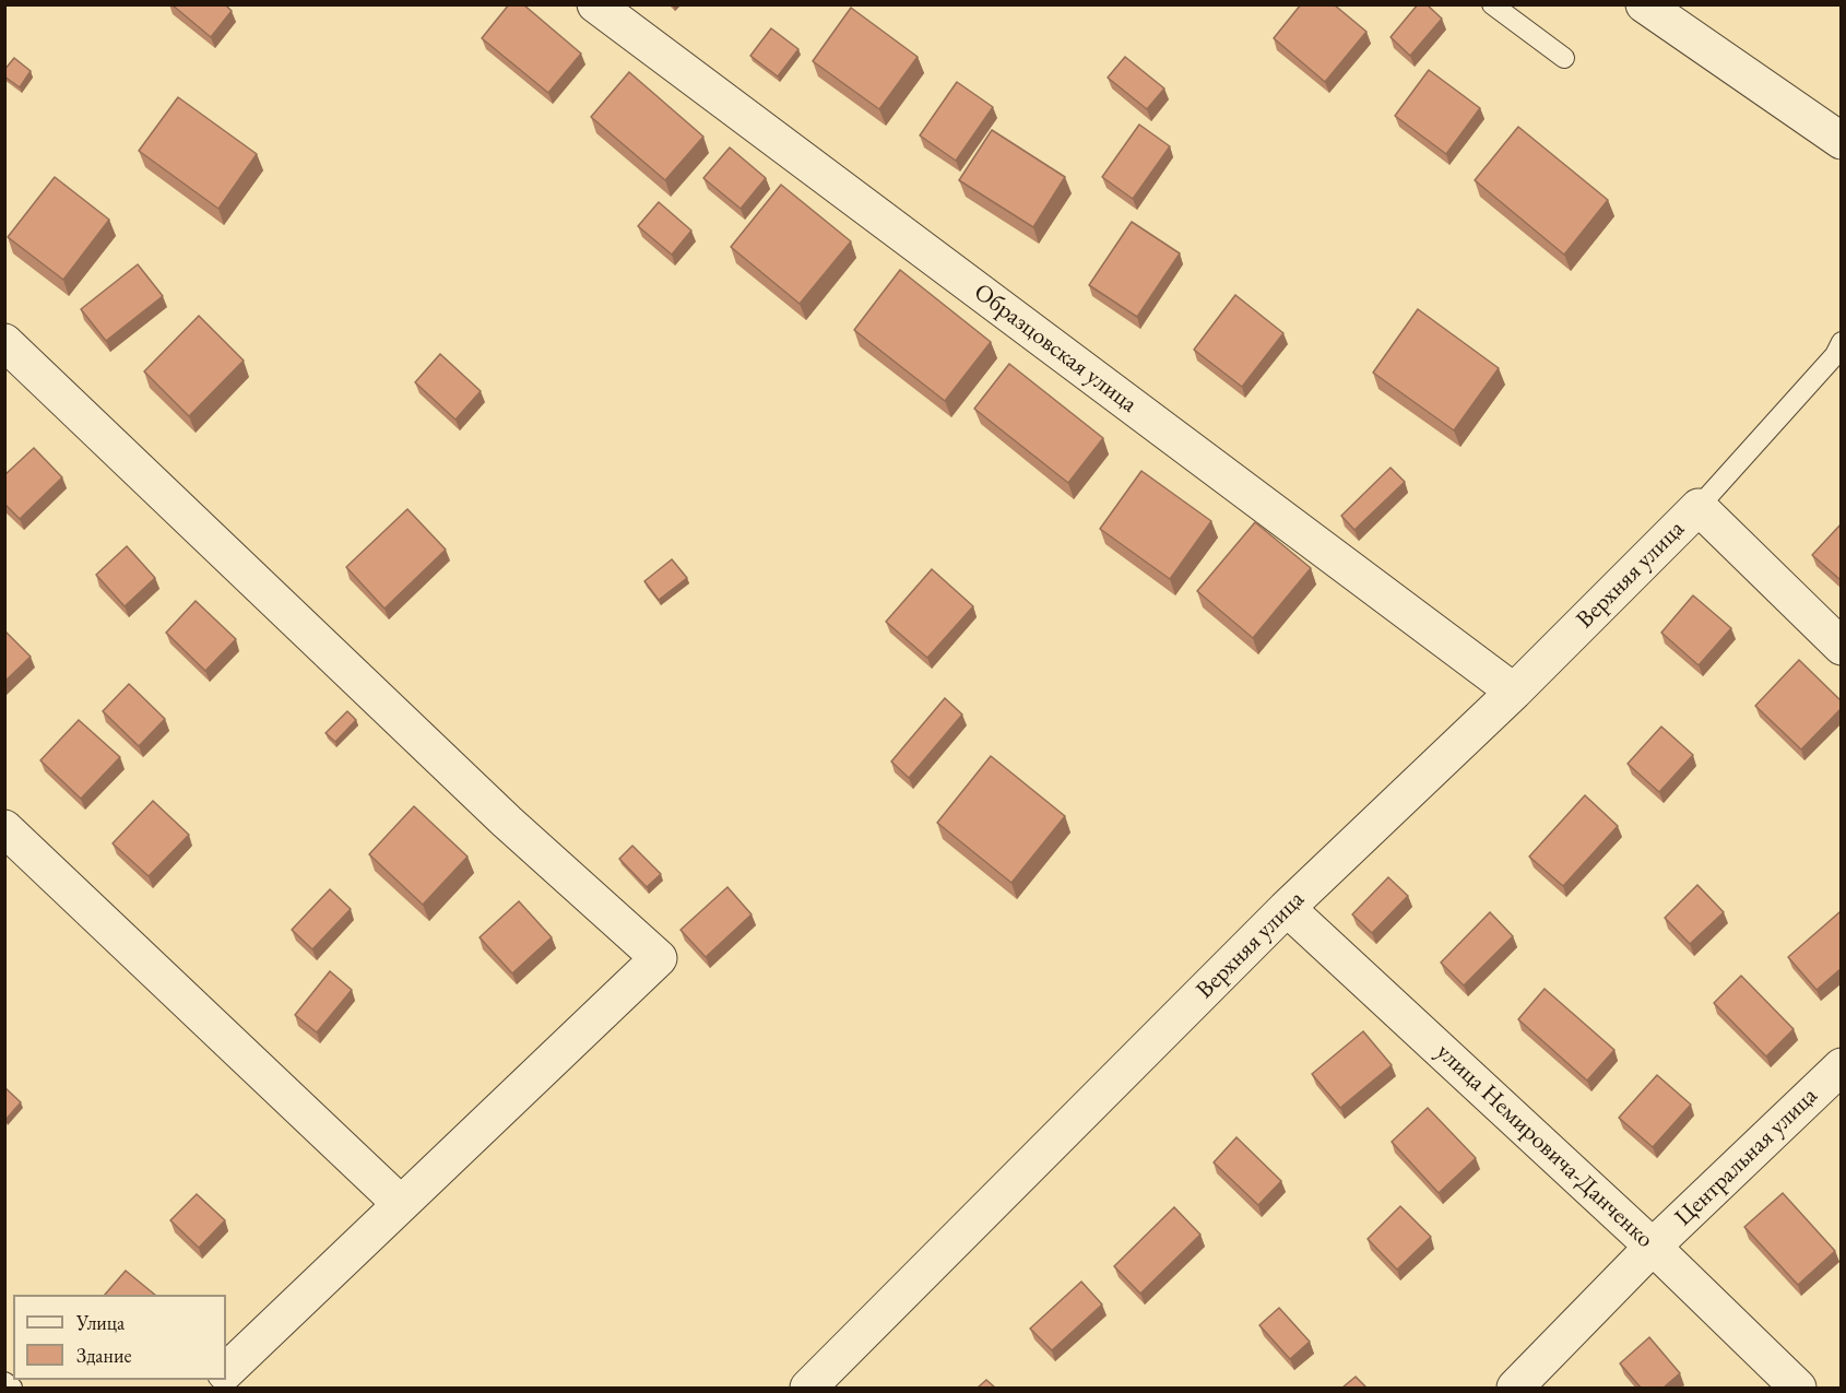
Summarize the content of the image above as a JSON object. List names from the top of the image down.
{
  "streets": {
    "street": [
      "Образцовская улица",
      "Верхняя улица",
      "улица Немировича-Данченко",
      "Центральная улица"
    ]
  },
  "crossings": [
    ["Образцовская улица", "Верхняя улица"],
    ["Верхняя улица", "улица Немировича-Данченко"],
    ["улица Немировича-Данченко", "Центральная улица"]
  ],
  "legend": ["Улица", "Здание"]
}
